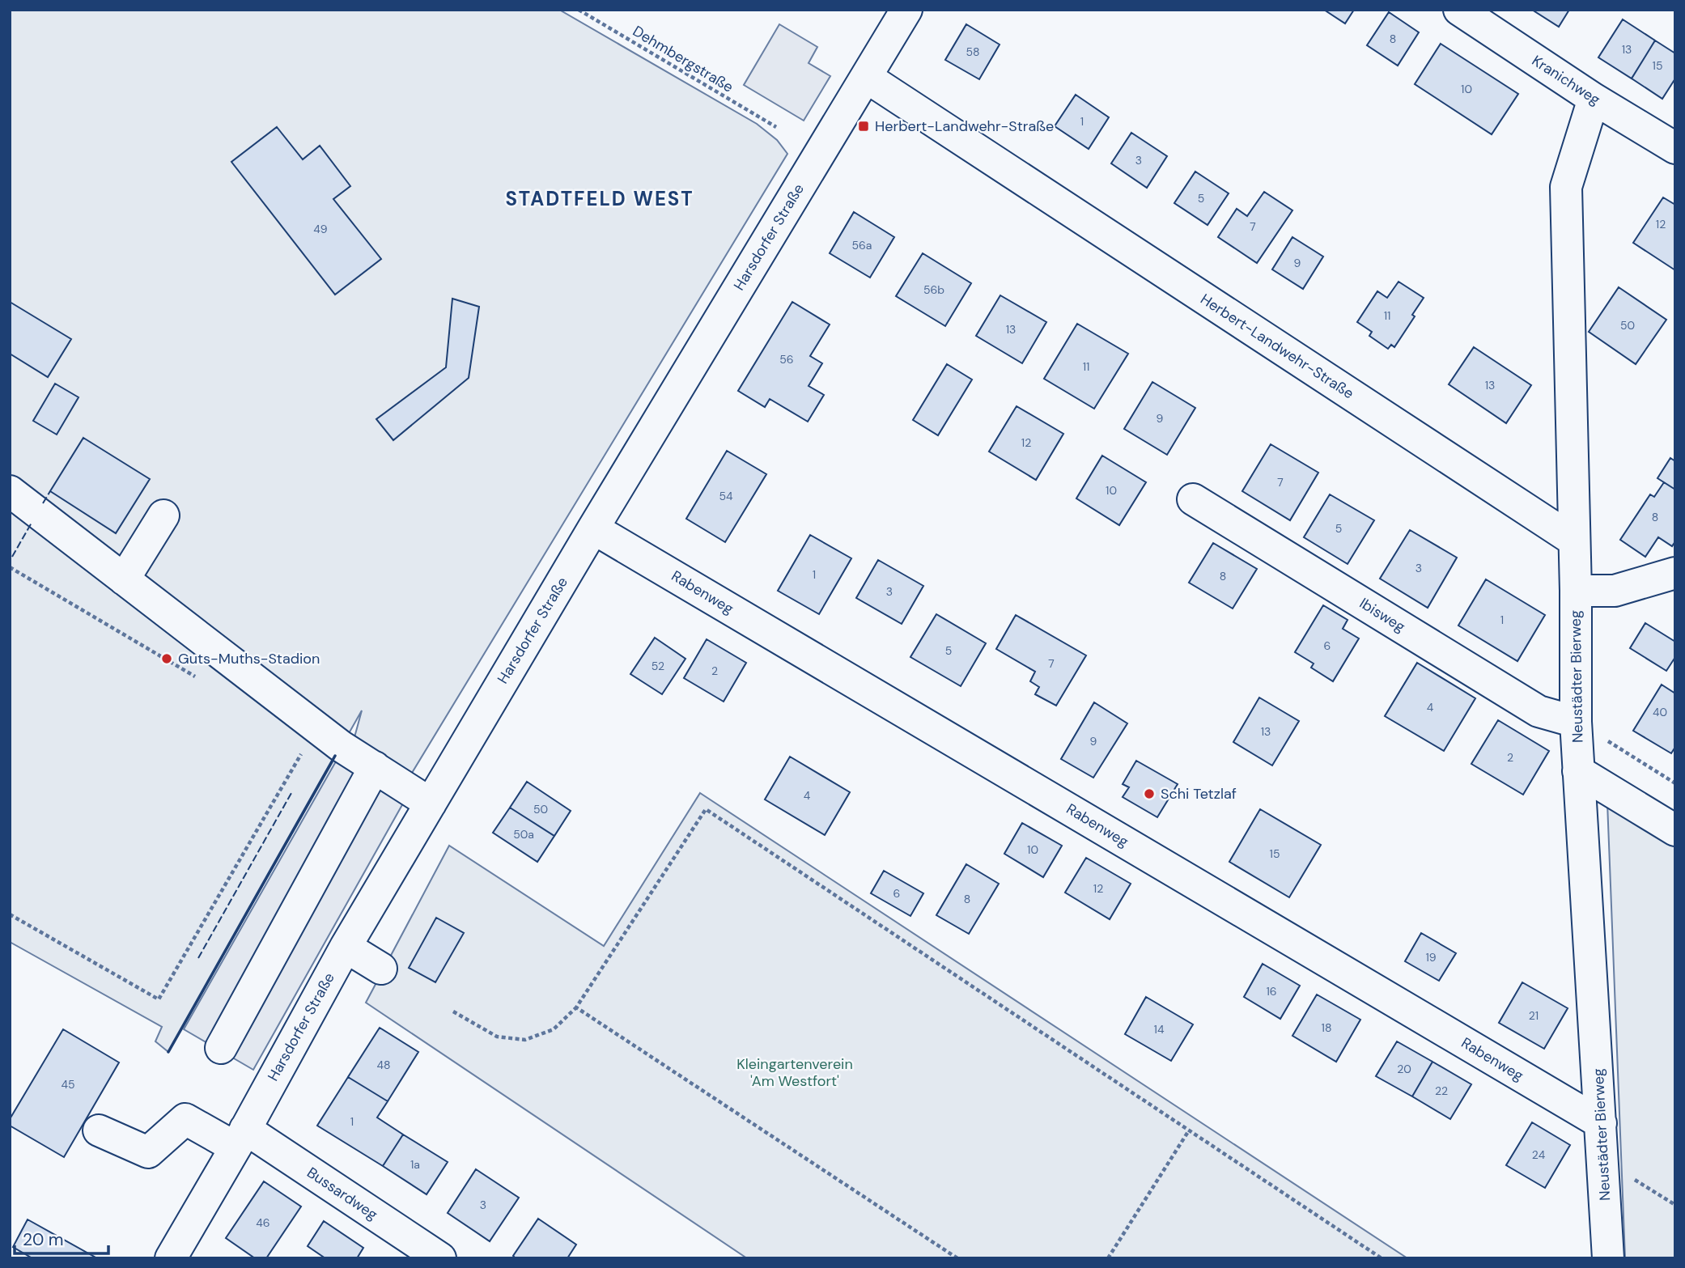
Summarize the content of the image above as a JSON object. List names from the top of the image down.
{
  "streets": {
    "street": [
      "Kranichweg",
      "Harsdorfer Straße",
      "Herbert-Landwehr-Straße",
      "Rabenweg",
      "Ibisweg",
      "Neustädter Bierweg",
      "Bussardweg"
    ],
    "path": ["Dehmbergstraße"]
  },
  "crossings": [
    ["Kranichweg", "Neustädter Bierweg"],
    ["Harsdorfer Straße", "Herbert-Landwehr-Straße"],
    ["Harsdorfer Straße", "Rabenweg"],
    ["Harsdorfer Straße", "Bussardweg"],
    ["Herbert-Landwehr-Straße", "Neustädter Bierweg"],
    ["Rabenweg", "Neustädter Bierweg"],
    ["Ibisweg", "Neustädter Bierweg"]
  ],
  "districts": ["STADTFELD WEST"],
  "parks": ["Kleingartenverein 'Am Westfort'"],
  "places": {
    "transit": ["Herbert-Landwehr-Straße"],
    "other": ["Guts-Muths-Stadion", "Schi Tetzlaf"]
  },
  "house_numbers": [
    "8",
    "13",
    "58",
    "15",
    "10",
    "1",
    "3",
    "5",
    "12",
    "7",
    "49",
    "56a",
    "9",
    "56b",
    "11",
    "50",
    "13",
    "56",
    "11",
    "13",
    "9",
    "12",
    "7",
    "10",
    "54",
    "8",
    "5",
    "3",
    "1",
    "8",
    "3",
    "1",
    "6",
    "5",
    "7",
    "52",
    "2",
    "4",
    "40",
    "13",
    "9",
    "2",
    "4",
    "50",
    "50a",
    "10",
    "15",
    "12",
    "6",
    "8",
    "19",
    "16",
    "21",
    "18",
    "14",
    "48",
    "20",
    "45",
    "22",
    "1",
    "24",
    "1a",
    "3",
    "46"
  ],
  "scale_bar": "20 m"
}
